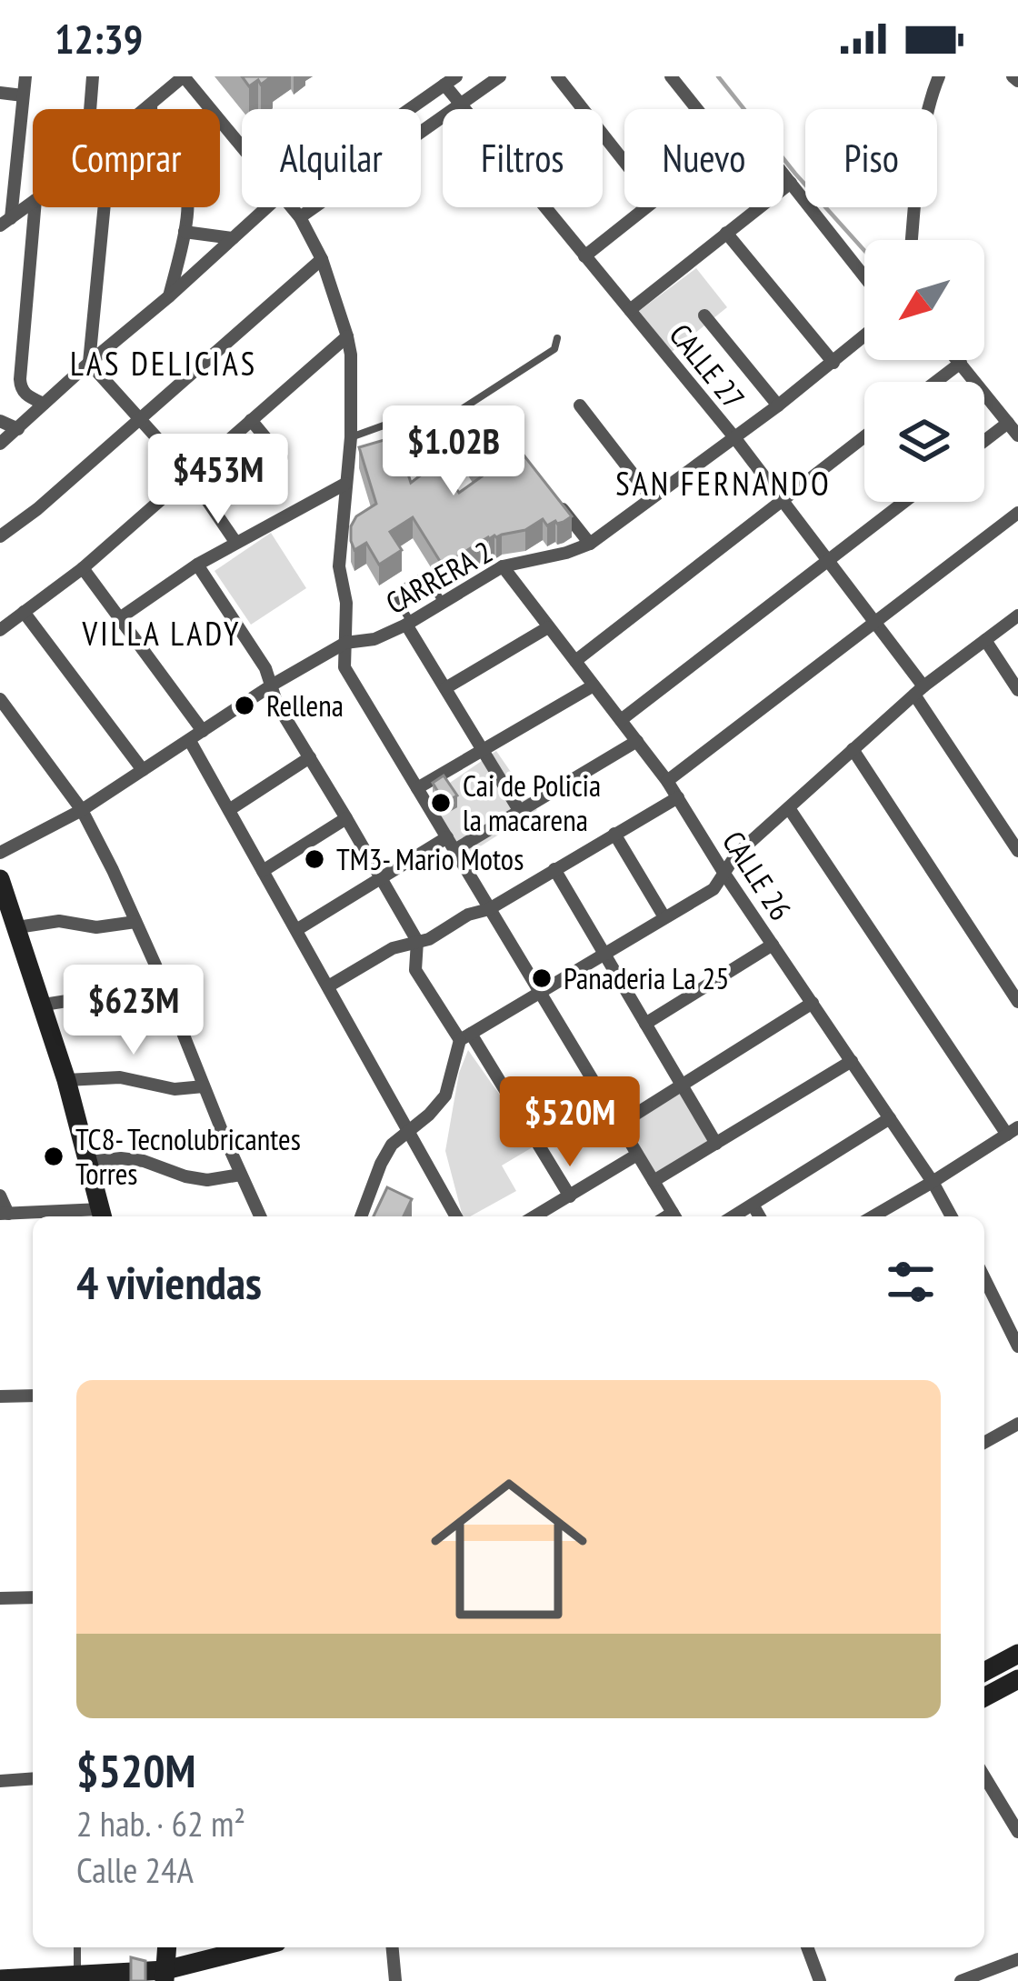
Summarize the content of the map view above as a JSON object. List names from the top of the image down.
{
  "streets": {
    "street": ["CALLE 27", "CARRERA 2", "CALLE 26"]
  },
  "crossings": [
    ["CALLE 27", "CARRERA 2"],
    ["CARRERA 2", "CALLE 26"]
  ],
  "districts": ["LAS DELICIAS", "SAN FERNANDO", "VILLA LADY"],
  "places": [
    "Rellena",
    "Cai de Policia la macarena",
    "TM3- Mario Motos",
    "Panaderia La 25",
    "TC8- Tecnolubricantes Torres"
  ],
  "north": "bottom left",
  "page": {
    "status": "12:39",
    "chip": [
      "Comprar",
      "Alquilar",
      "Filtros",
      "Nuevo",
      "Piso"
    ],
    "price": [
      "$1.02B",
      "$453M",
      "$623M",
      "$520M"
    ],
    "heading": "4 viviendas",
    "list": [
      {
        "name": "$520M",
        "note": "2 hab. · 62 m² · Calle 24A"
      }
    ]
  }
}
